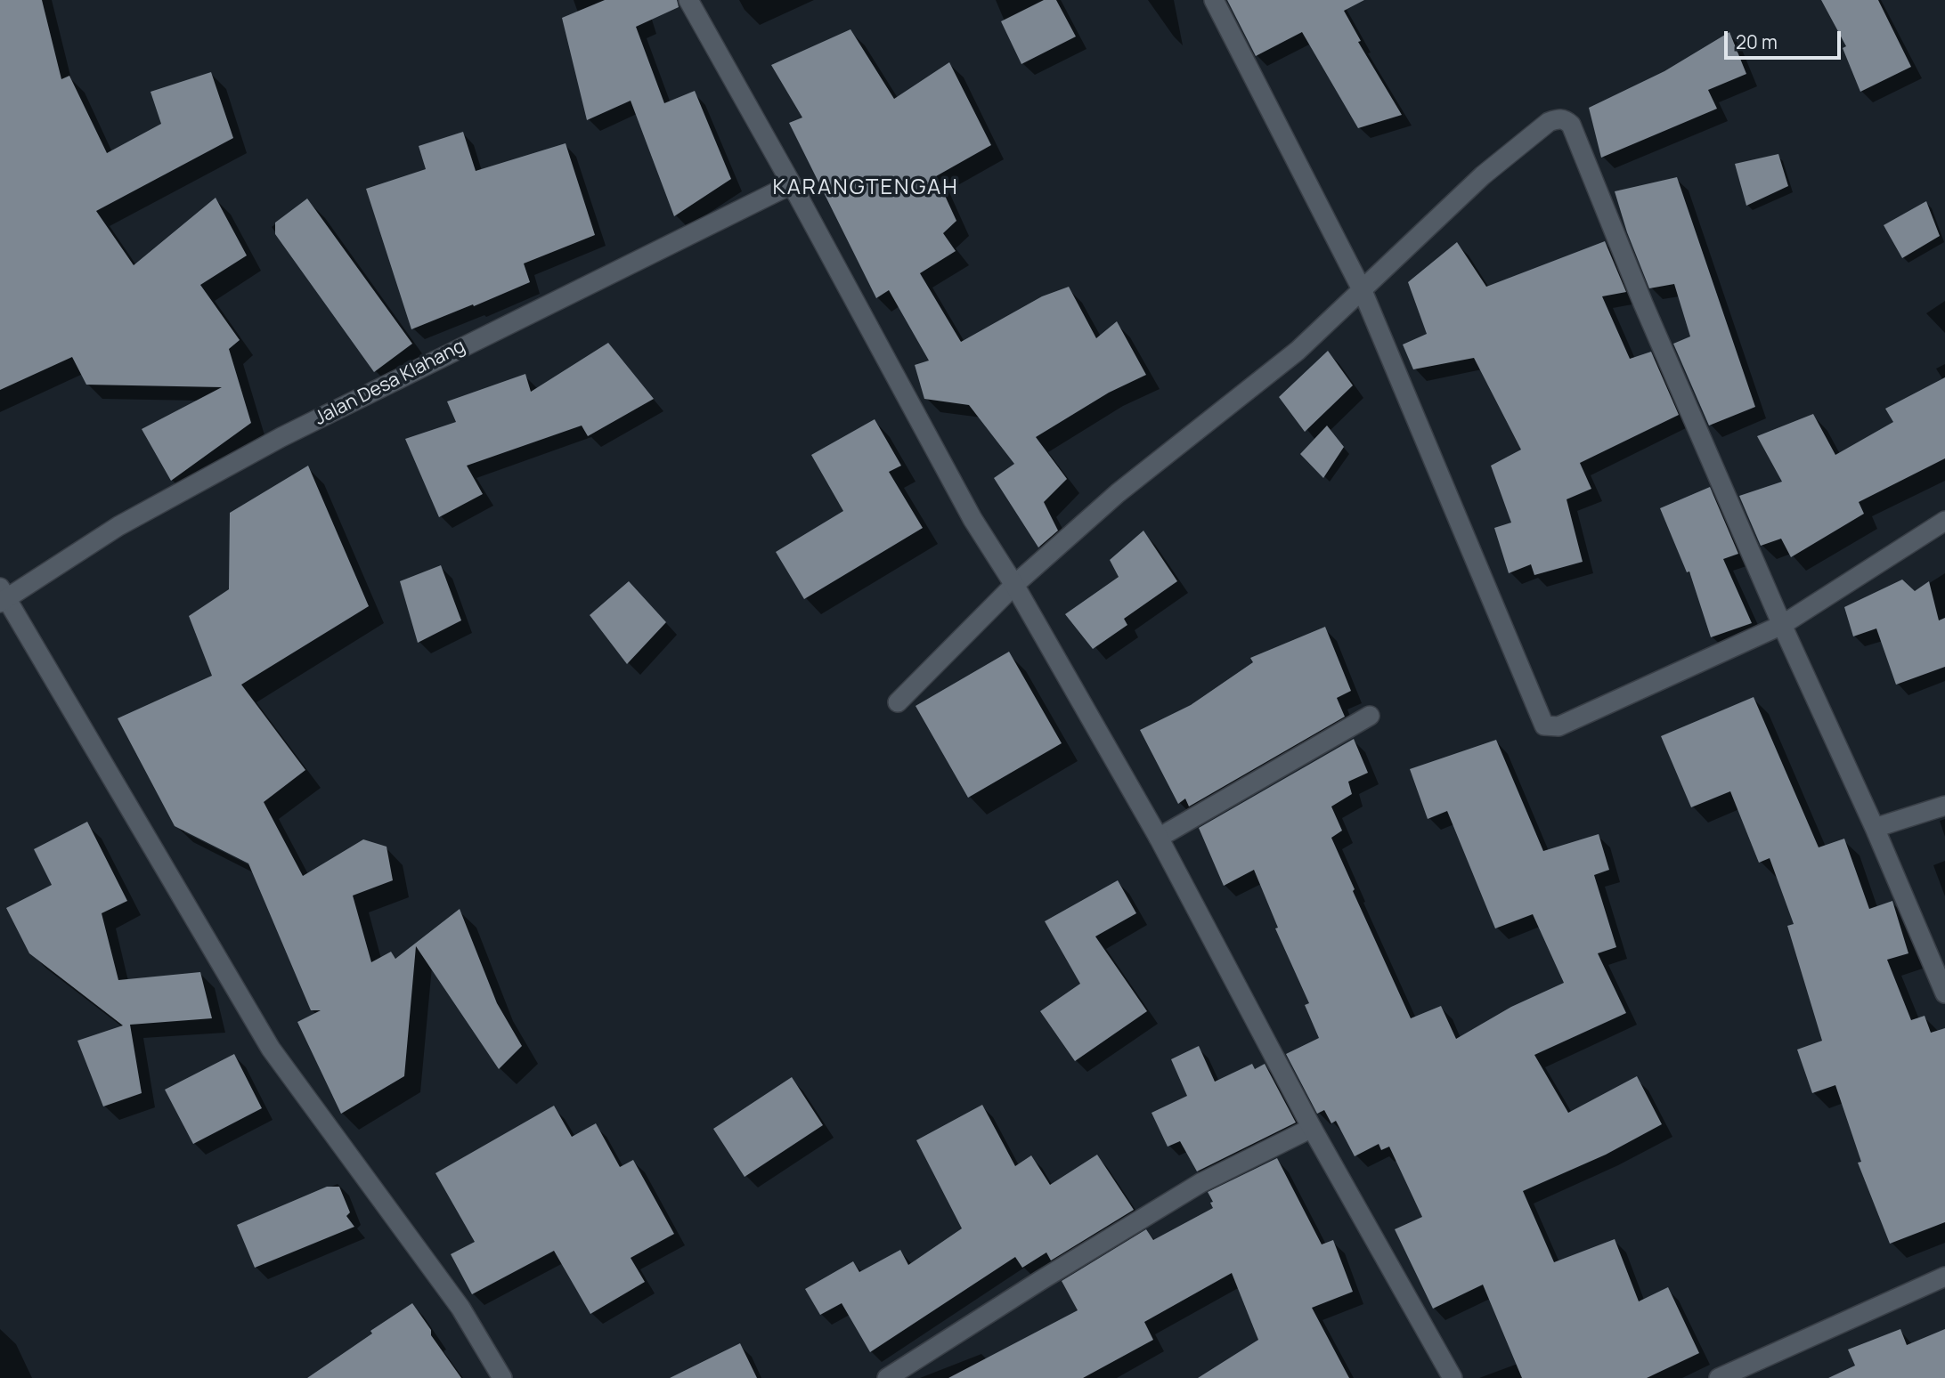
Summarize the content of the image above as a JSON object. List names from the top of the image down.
{
  "streets": {
    "street": ["Jalan Desa Klahang"]
  },
  "districts": ["KARANGTENGAH"],
  "scale_bar": "20 m"
}
